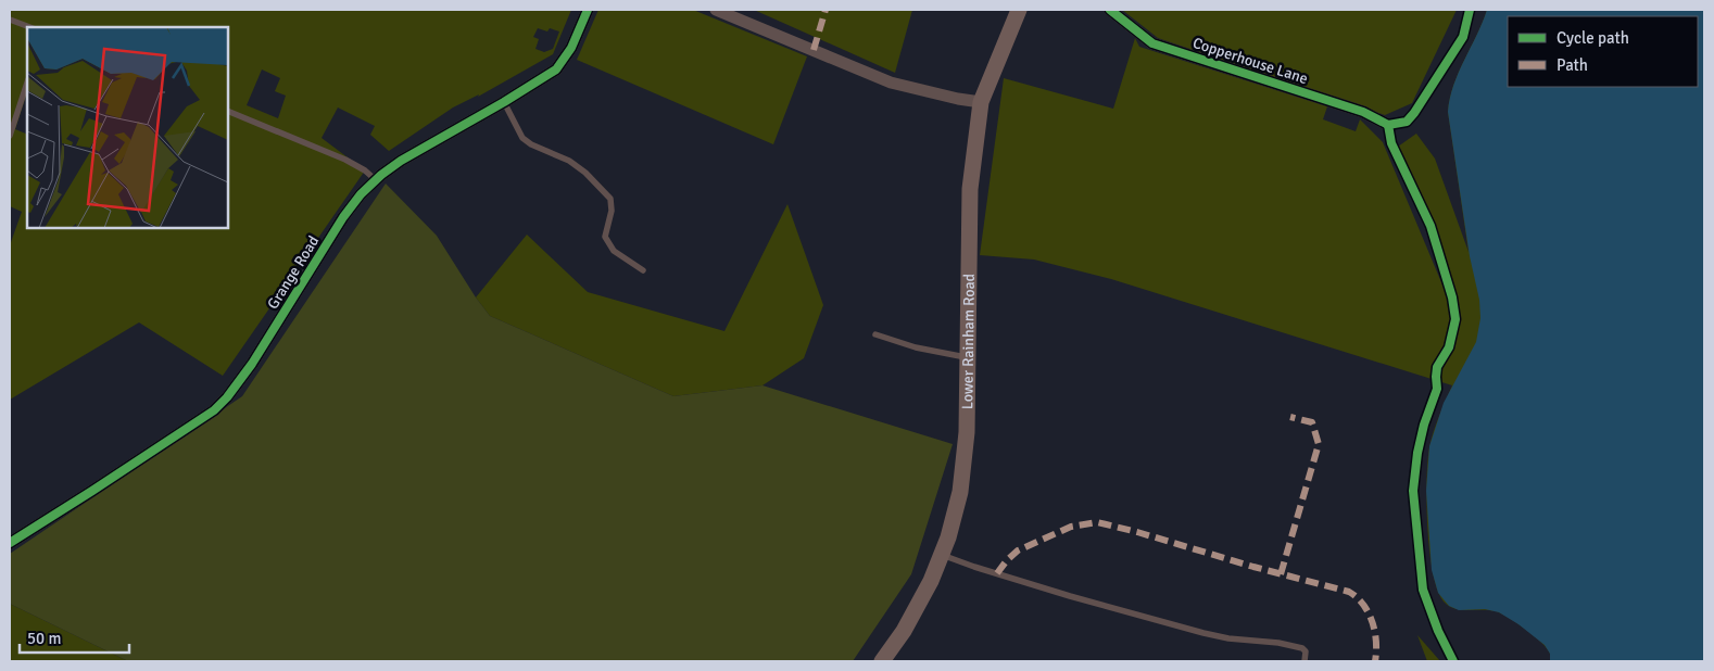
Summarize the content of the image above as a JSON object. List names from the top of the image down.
{
  "streets": {
    "main road": ["Lower Rainham Road"],
    "street": ["Copperhouse Lane", "Grange Road"]
  },
  "legend": ["Cycle path", "Path"],
  "scale_bar": "50 m"
}
